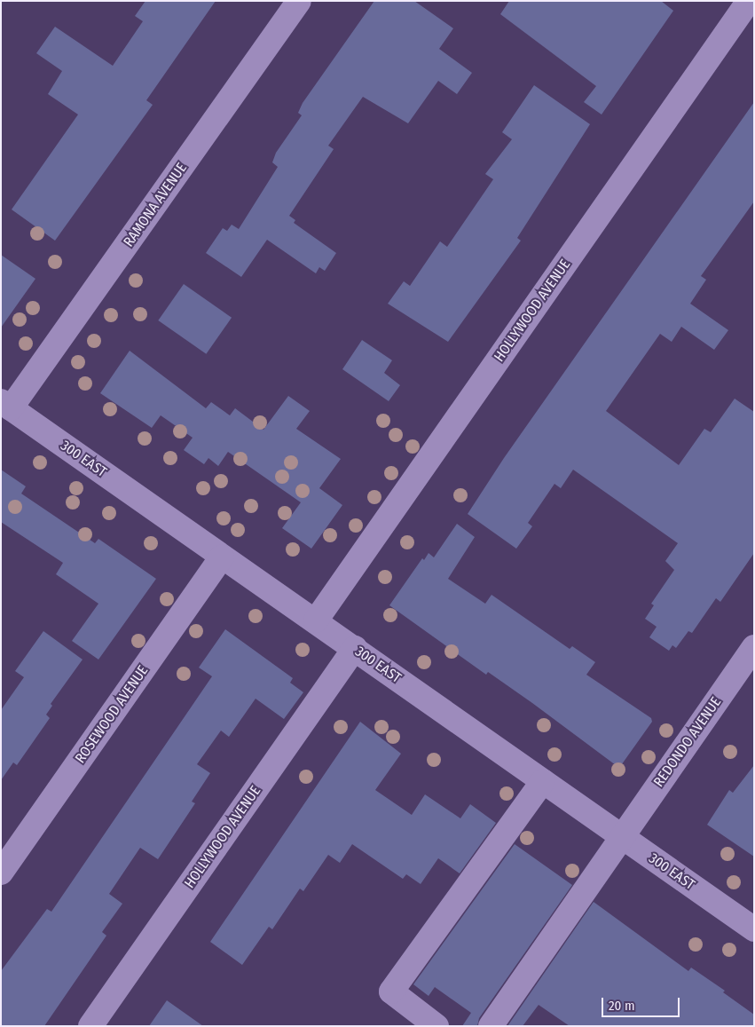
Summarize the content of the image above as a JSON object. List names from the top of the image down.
{
  "streets": {
    "street": [
      "RAMONA AVENUE",
      "HOLLYWOOD AVENUE",
      "300 EAST",
      "ROSEWOOD AVENUE",
      "REDONDO AVENUE"
    ]
  },
  "crossings": [
    ["RAMONA AVENUE", "300 EAST"],
    ["HOLLYWOOD AVENUE", "300 EAST"],
    ["300 EAST", "ROSEWOOD AVENUE"],
    ["300 EAST", "REDONDO AVENUE"]
  ],
  "scale_bar": "20 m"
}
